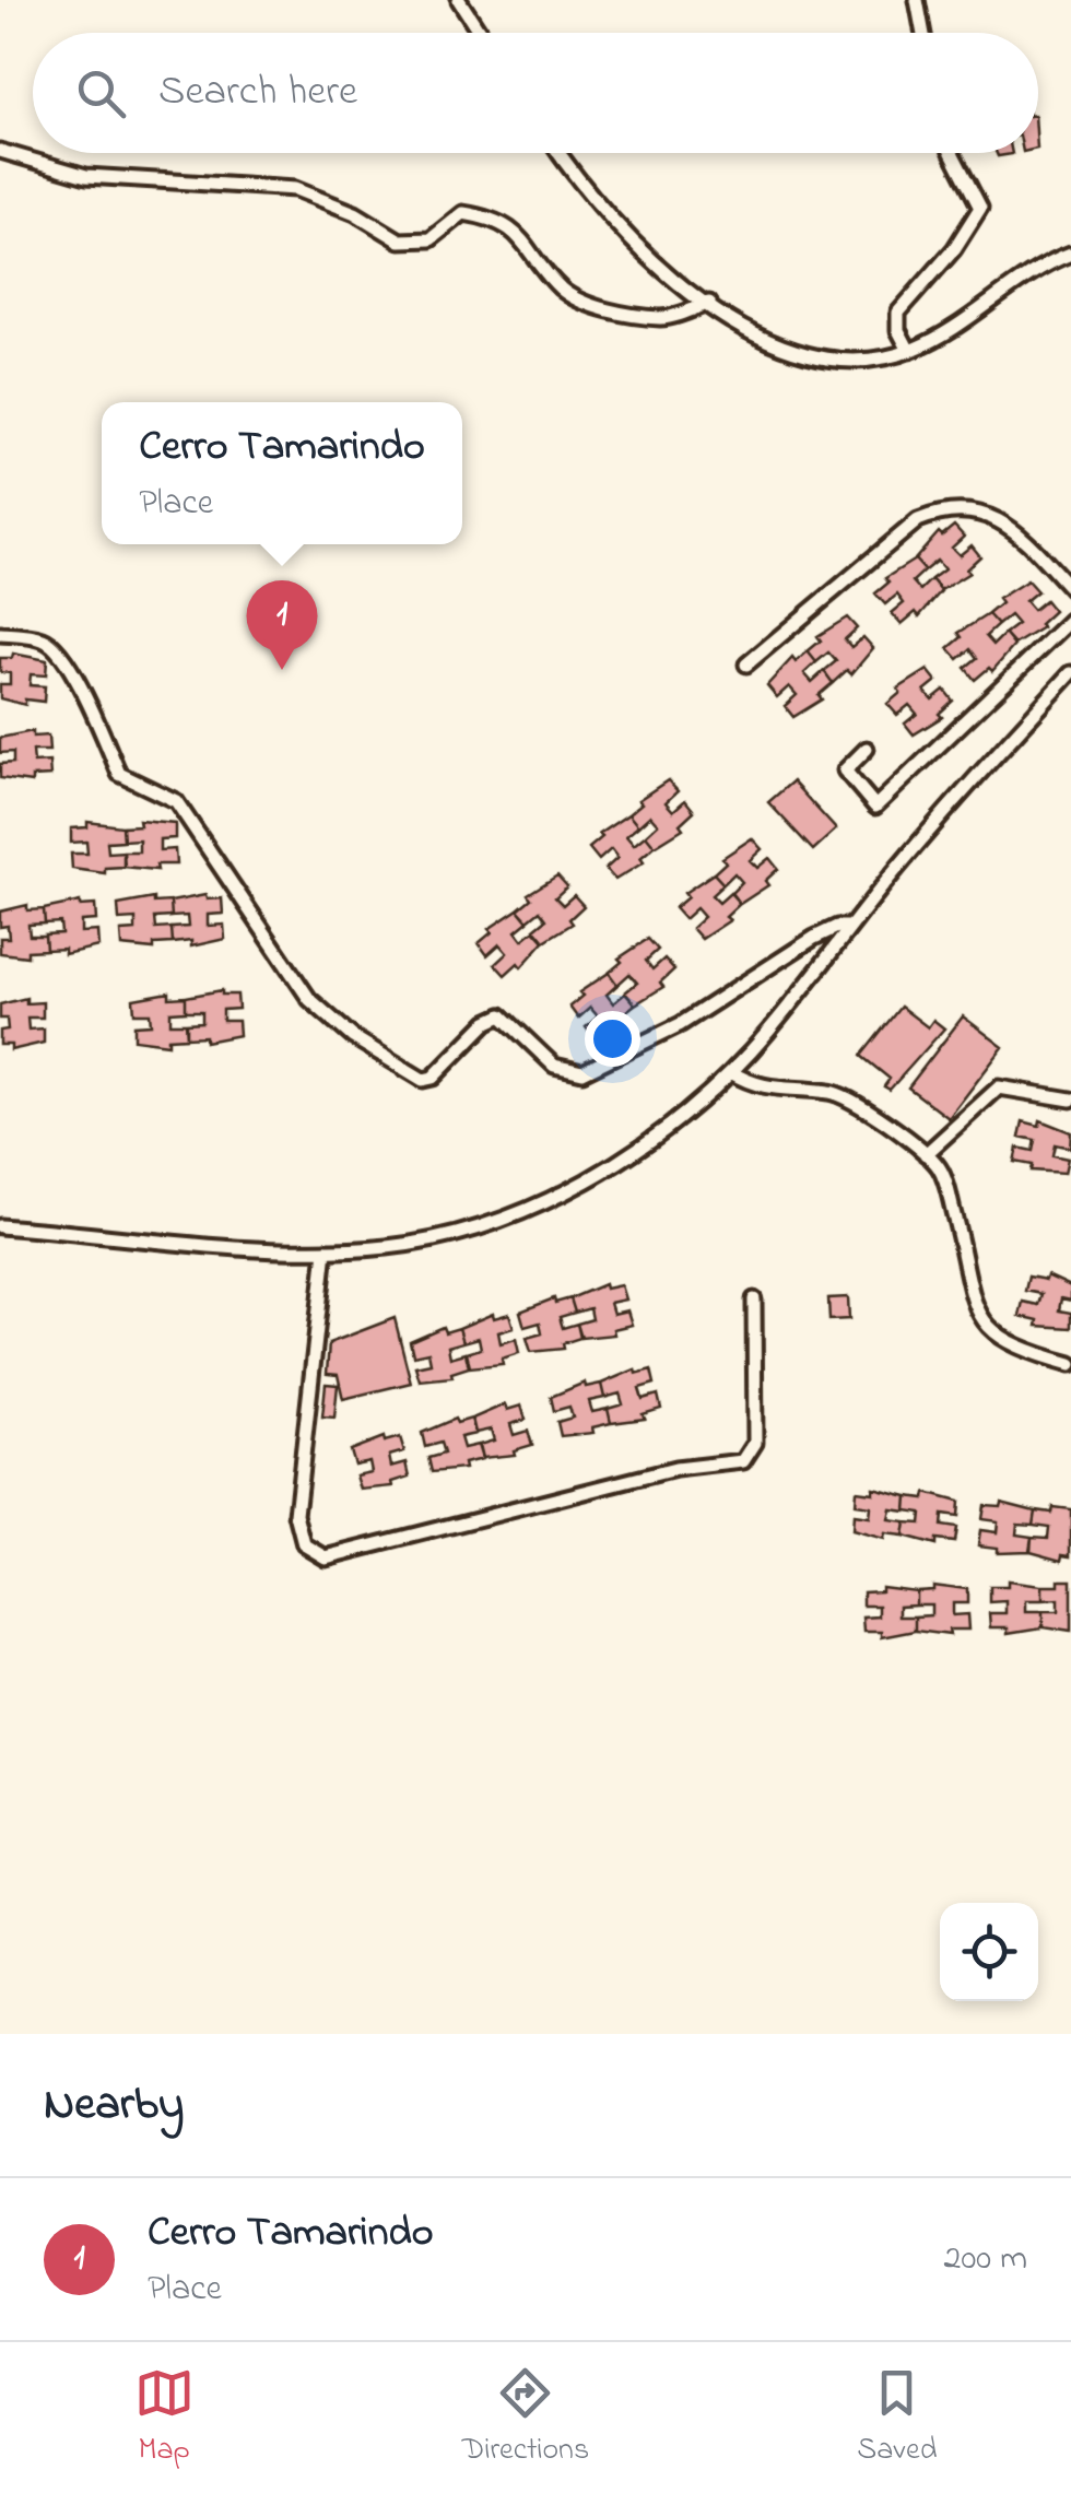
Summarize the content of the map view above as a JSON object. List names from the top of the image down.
{
  "page": {
    "search": "Search here",
    "popup": ["Cerro Tamarindo", "Place"],
    "pins": "1",
    "heading": "Nearby",
    "list": [
      {
        "mark": "1",
        "name": "Cerro Tamarindo",
        "note": "Place",
        "value": "200 m"
      }
    ],
    "nav": ["Map", "Directions", "Saved"]
  }
}
